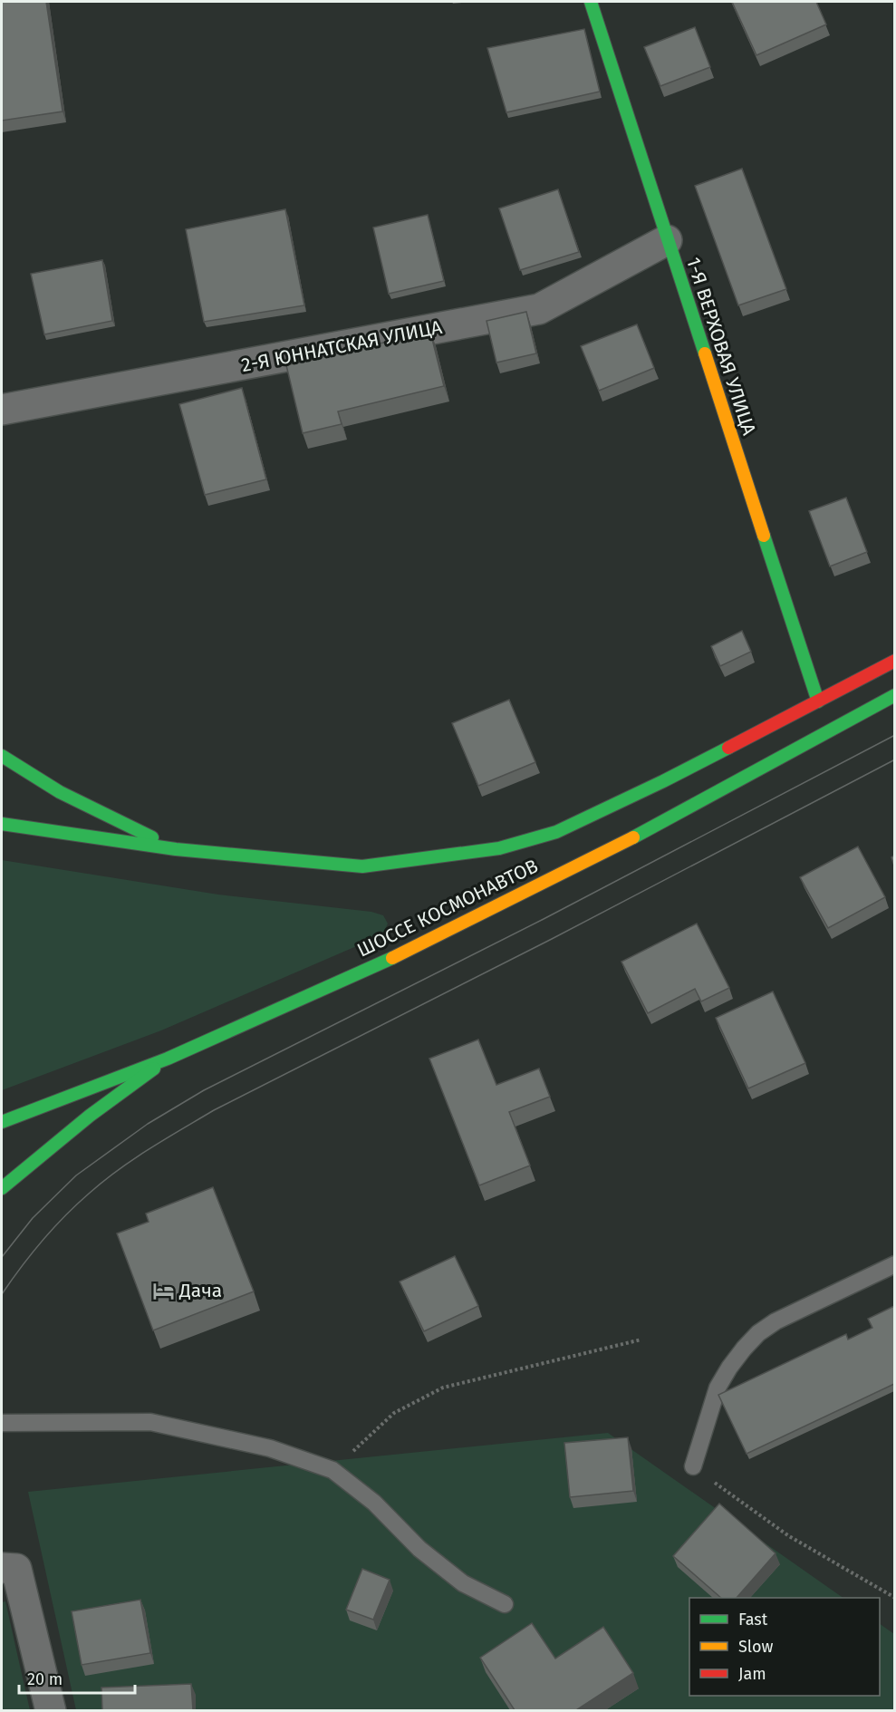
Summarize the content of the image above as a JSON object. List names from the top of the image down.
{
  "streets": {
    "main road": ["1-Я ВЕРХОВАЯ УЛИЦА", "ШОССЕ КОСМОНАВТОВ"],
    "street": ["2-Я ЮННАТСКАЯ УЛИЦА"]
  },
  "crossings": [
    ["2-Я ЮННАТСКАЯ УЛИЦА", "1-Я ВЕРХОВАЯ УЛИЦА"],
    ["1-Я ВЕРХОВАЯ УЛИЦА", "ШОССЕ КОСМОНАВТОВ"]
  ],
  "places": {
    "hotel": ["Дача"]
  },
  "legend": ["Fast", "Slow", "Jam"],
  "scale_bar": "20 m"
}
